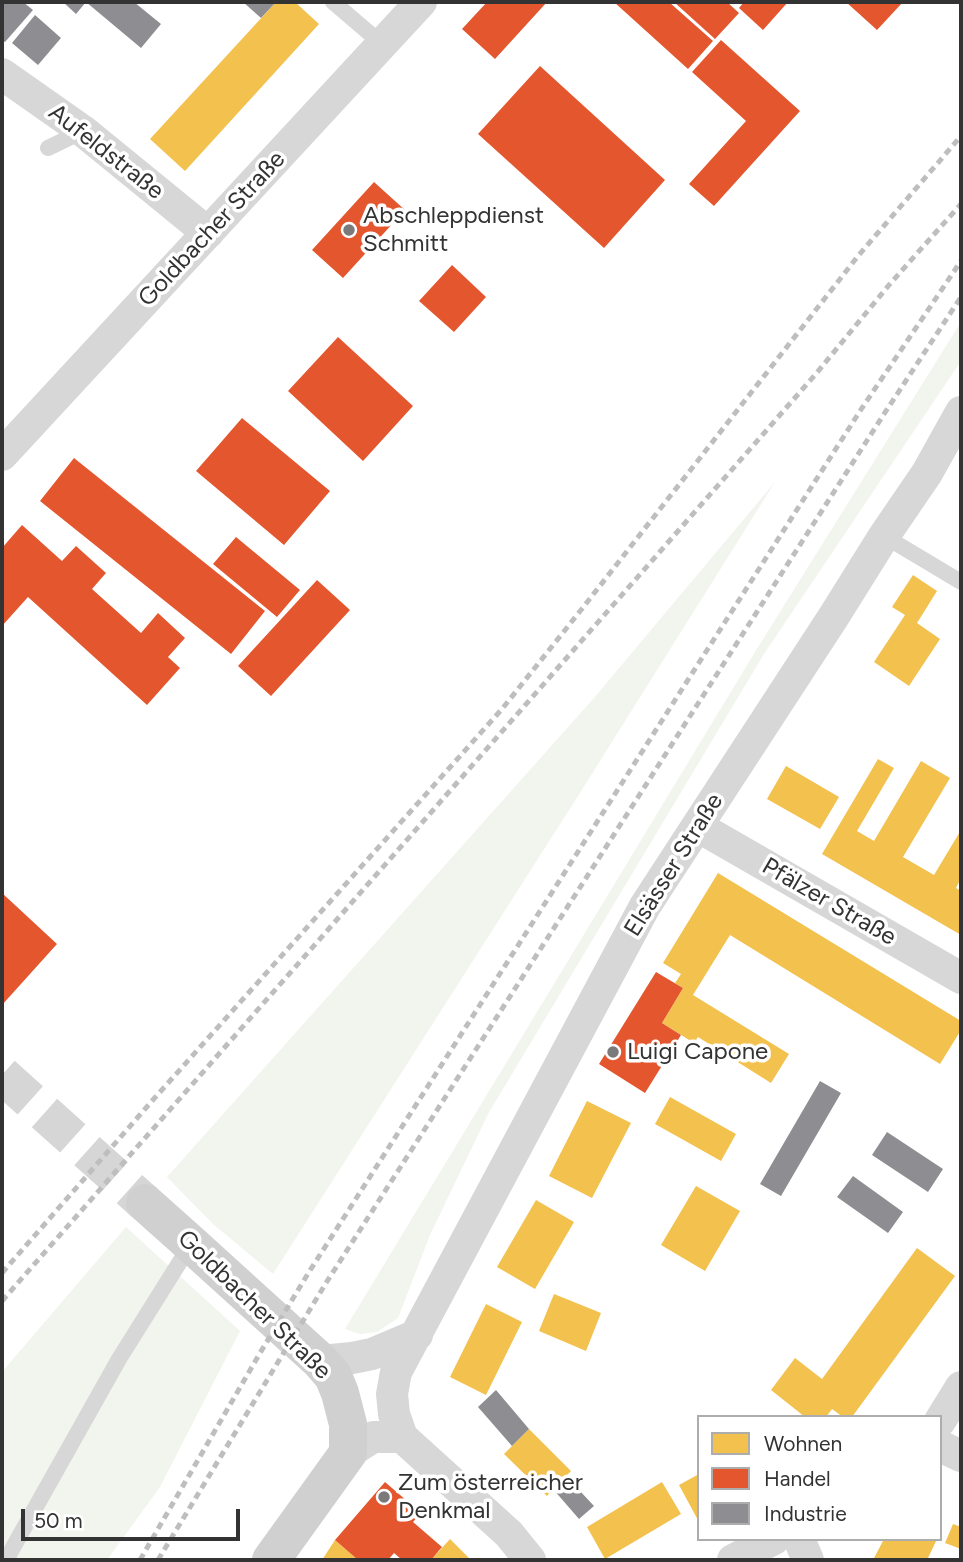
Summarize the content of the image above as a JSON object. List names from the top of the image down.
{
  "streets": {
    "main road": ["Goldbacher Straße"],
    "street": ["Aufeldstraße", "Elsässer Straße", "Pfälzer Straße"]
  },
  "crossings": [
    ["Aufeldstraße", "Goldbacher Straße"],
    ["Elsässer Straße", "Pfälzer Straße"]
  ],
  "places": ["Abschleppdienst Schmitt", "Luigi Capone", "Zum österreicher Denkmal"],
  "legend": ["Wohnen", "Handel", "Industrie"],
  "scale_bar": "50 m"
}
